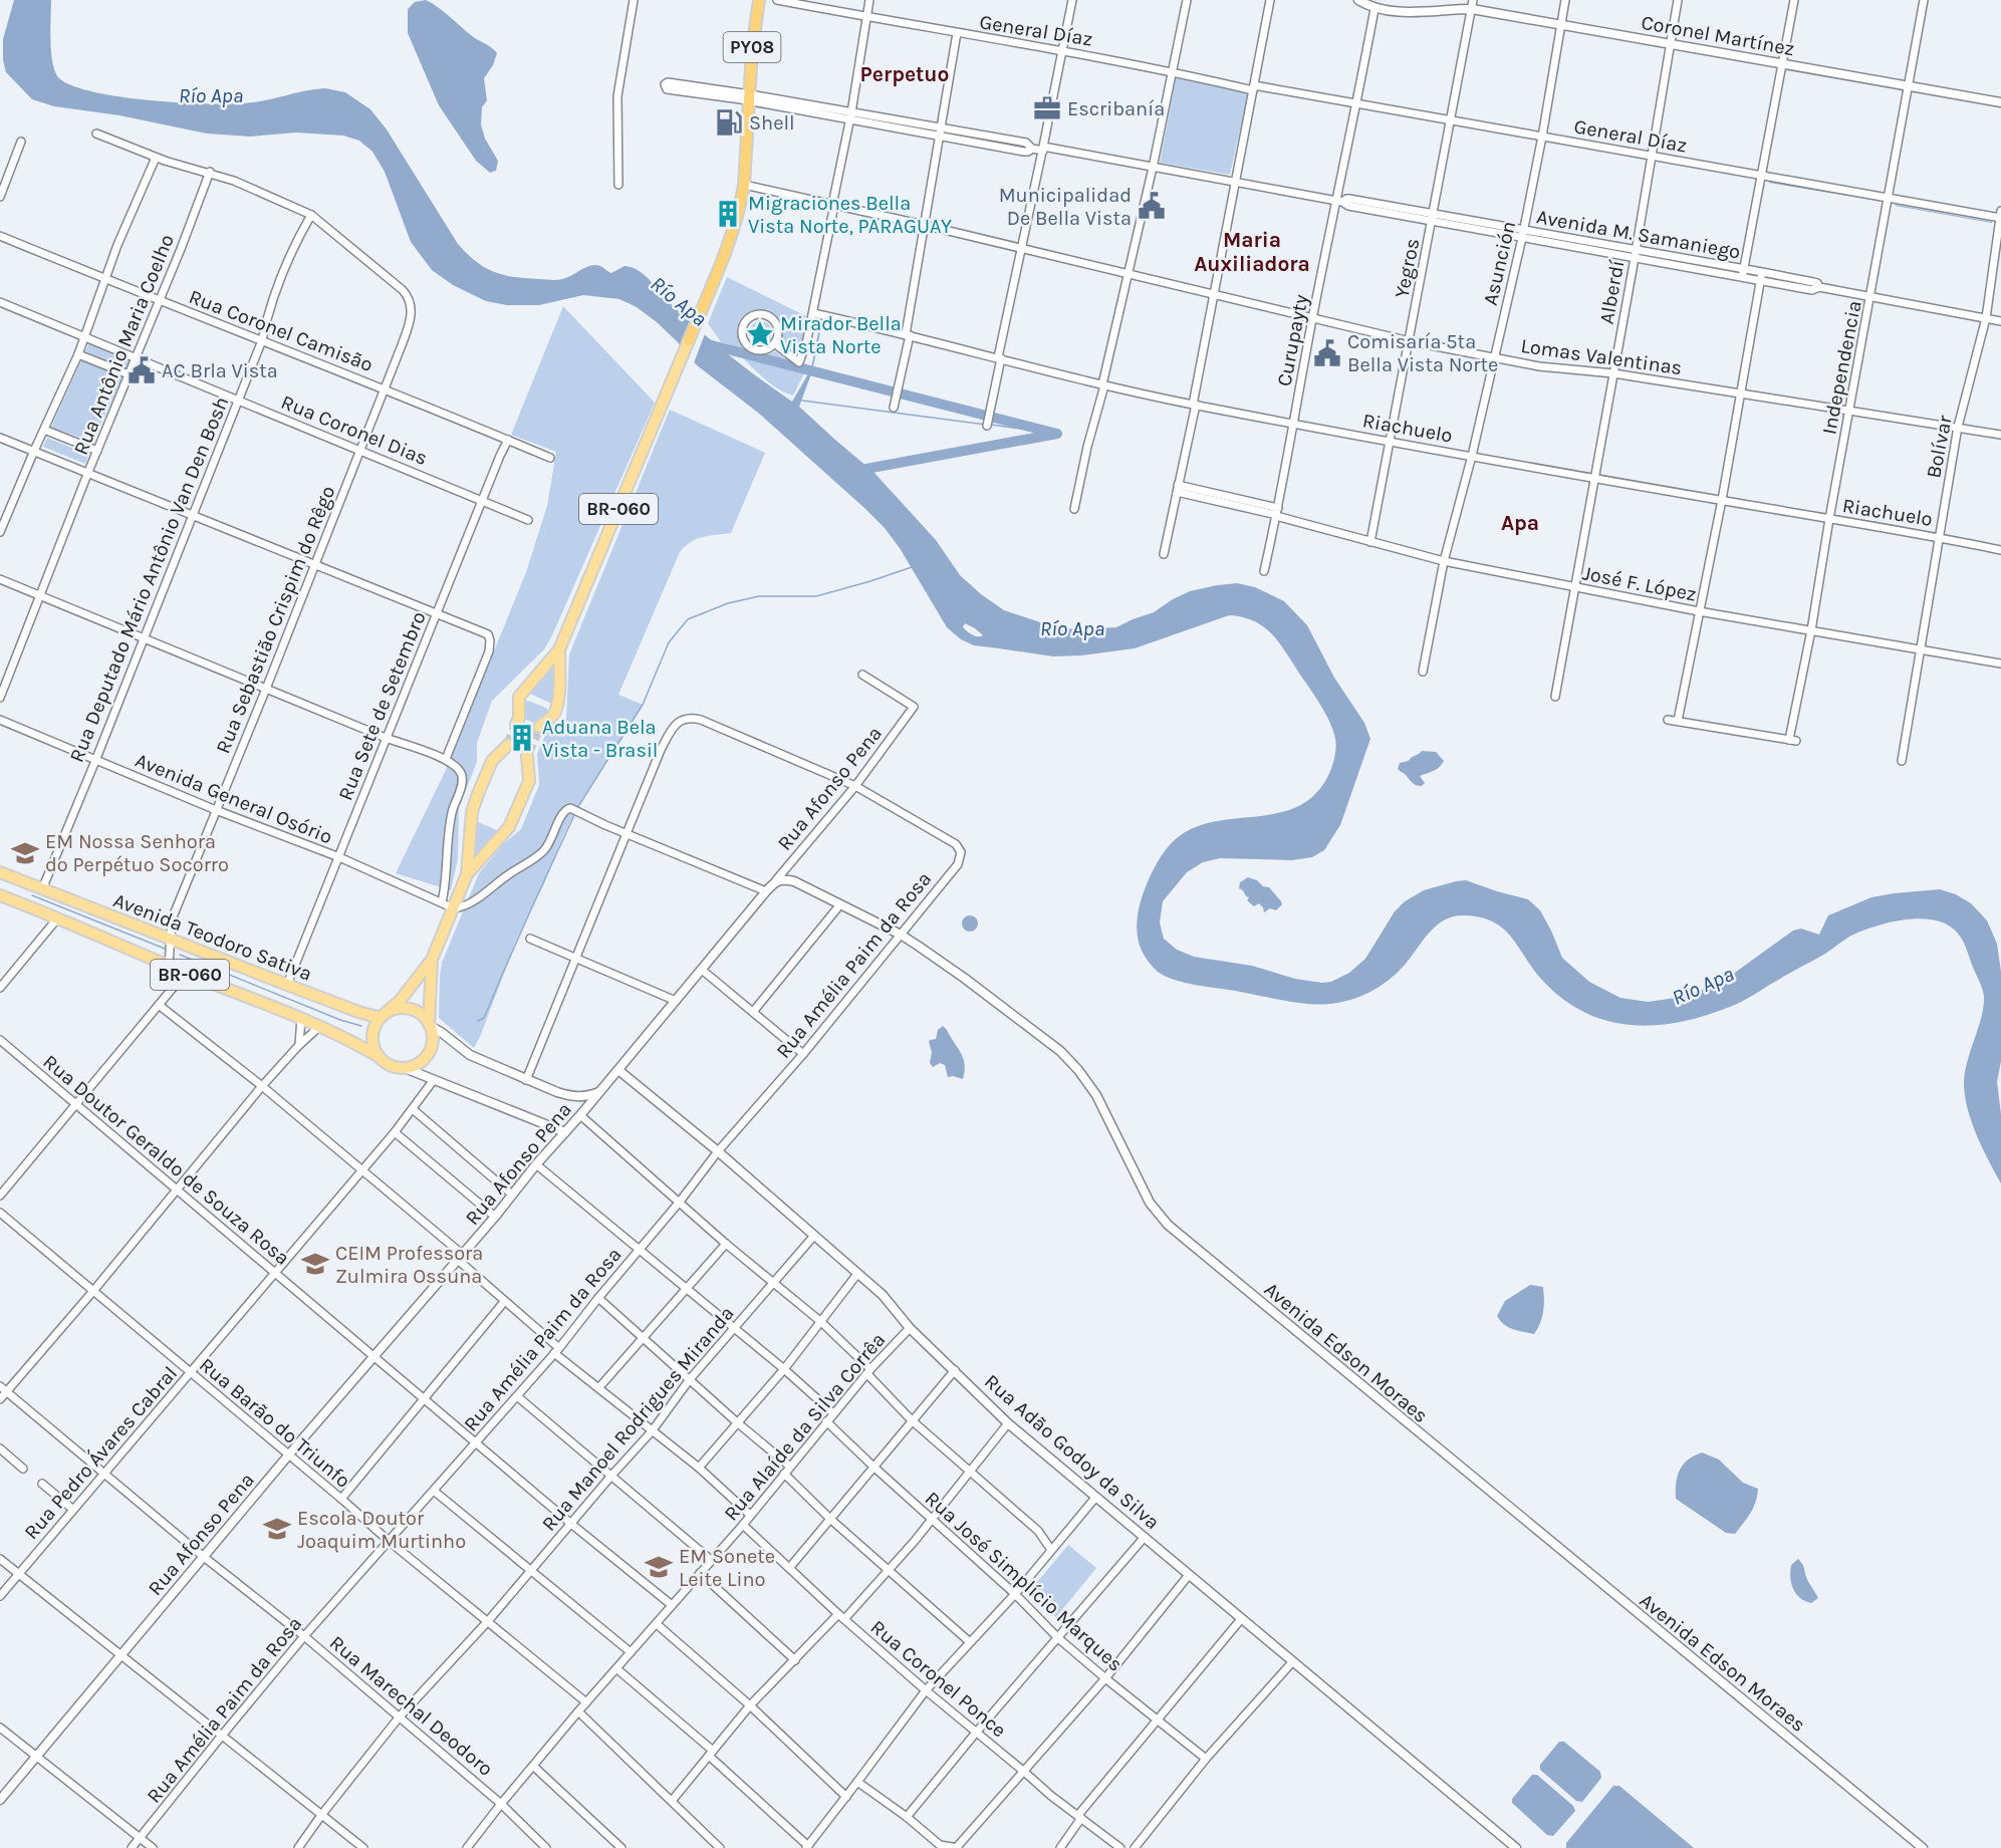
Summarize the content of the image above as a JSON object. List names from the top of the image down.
{
  "streets": {
    "highway": ["PY08"],
    "main road": ["BR-060", "Avenida Teodoro Sativa"],
    "street": [
      "General Díaz",
      "Coronel Martínez",
      "Avenida M. Samaniego",
      "Asunción",
      "Yegros",
      "Alberdí",
      "Rua Coronel Camisão",
      "Curupayty",
      "Rua Antônio Maria Coelho",
      "Lomas Valentinas",
      "Independencia",
      "Riachuelo",
      "Rua Coronel Dias",
      "Bolívar",
      "Rua Deputado Mário Antônio Van Den Bosh",
      "José F. López",
      "Rua Sebastião Crispim do Rêgo",
      "Rua Sete de Setembro",
      "Rua Afonso Pena",
      "Avenida General Osório",
      "Rua Amélia Paim da Rosa",
      "Rua Doutor Geraldo de Souza Rosa",
      "Avenida Edson Moraes",
      "Rua Manoel Rodrigues Miranda",
      "Rua Barão do Triunfo",
      "Rua Alaíde da Silva Corrêa",
      "Rua Adão Godoy da Silva",
      "Rua Pedro Ávares Cabral",
      "Rua José Simplício Marques",
      "Rua Coronel Ponce",
      "Rua Marechal Deodoro"
    ]
  },
  "crossings": [
    ["General Díaz", "Asunción"],
    ["General Díaz", "Yegros"],
    ["General Díaz", "Alberdí"],
    ["General Díaz", "Curupayty"],
    ["General Díaz", "Independencia"],
    ["General Díaz", "Bolívar"],
    ["Coronel Martínez", "Asunción"],
    ["Coronel Martínez", "Yegros"],
    ["Coronel Martínez", "Alberdí"],
    ["Coronel Martínez", "Curupayty"],
    ["Coronel Martínez", "Independencia"],
    ["PY08", "Avenida M. Samaniego"],
    ["PY08", "Lomas Valentinas"],
    ["PY08", "BR-060"],
    ["Avenida M. Samaniego", "Asunción"],
    ["Avenida M. Samaniego", "Yegros"],
    ["Avenida M. Samaniego", "Alberdí"],
    ["Avenida M. Samaniego", "Curupayty"],
    ["Avenida M. Samaniego", "Independencia"],
    ["Avenida M. Samaniego", "Bolívar"],
    ["Asunción", "Lomas Valentinas"],
    ["Asunción", "Riachuelo"],
    ["Asunción", "José F. López"],
    ["Yegros", "Lomas Valentinas"],
    ["Yegros", "Riachuelo"],
    ["Yegros", "José F. López"],
    ["Alberdí", "Lomas Valentinas"],
    ["Alberdí", "Riachuelo"],
    ["Alberdí", "José F. López"],
    ["Rua Coronel Camisão", "Rua Antônio Maria Coelho"],
    ["Rua Coronel Camisão", "Rua Deputado Mário Antônio Van Den Bosh"],
    ["Rua Coronel Camisão", "Rua Sebastião Crispim do Rêgo"],
    ["Rua Coronel Camisão", "Rua Sete de Setembro"],
    ["Curupayty", "Lomas Valentinas"],
    ["Curupayty", "Riachuelo"],
    ["Curupayty", "José F. López"],
    ["Rua Antônio Maria Coelho", "Rua Coronel Dias"],
    ["Lomas Valentinas", "Independencia"],
    ["Lomas Valentinas", "Bolívar"],
    ["Independencia", "Riachuelo"],
    ["Independencia", "José F. López"],
    ["Riachuelo", "Bolívar"],
    ["Rua Coronel Dias", "Rua Deputado Mário Antônio Van Den Bosh"],
    ["Rua Coronel Dias", "Rua Sebastião Crispim do Rêgo"],
    ["Rua Coronel Dias", "Rua Sete de Setembro"],
    ["Bolívar", "José F. López"],
    ["BR-060", "Avenida Teodoro Sativa"],
    ["Rua Deputado Mário Antônio Van Den Bosh", "Rua Sebastião Crispim do Rêgo"],
    ["Rua Deputado Mário Antônio Van Den Bosh", "Avenida General Osório"],
    ["Rua Deputado Mário Antônio Van Den Bosh", "Avenida Teodoro Sativa"],
    ["Rua Sebastião Crispim do Rêgo", "Avenida General Osório"],
    ["Rua Sebastião Crispim do Rêgo", "Avenida Teodoro Sativa"],
    ["Rua Sete de Setembro", "Avenida General Osório"],
    ["Rua Sete de Setembro", "Avenida Teodoro Sativa"],
    ["Rua Afonso Pena", "Rua Amélia Paim da Rosa"],
    ["Rua Afonso Pena", "Rua Doutor Geraldo de Souza Rosa"],
    ["Rua Afonso Pena", "Avenida Edson Moraes"],
    ["Rua Afonso Pena", "Rua Barão do Triunfo"],
    ["Rua Afonso Pena", "Rua Adão Godoy da Silva"],
    ["Rua Afonso Pena", "Rua Marechal Deodoro"],
    ["Rua Amélia Paim da Rosa", "Rua Doutor Geraldo de Souza Rosa"],
    ["Rua Amélia Paim da Rosa", "Avenida Edson Moraes"],
    ["Rua Amélia Paim da Rosa", "Rua Barão do Triunfo"],
    ["Rua Amélia Paim da Rosa", "Rua Adão Godoy da Silva"],
    ["Rua Amélia Paim da Rosa", "Rua Marechal Deodoro"],
    ["Rua Doutor Geraldo de Souza Rosa", "Rua Manoel Rodrigues Miranda"],
    ["Rua Doutor Geraldo de Souza Rosa", "Rua Alaíde da Silva Corrêa"],
    ["Rua Doutor Geraldo de Souza Rosa", "Rua Pedro Ávares Cabral"],
    ["Rua Manoel Rodrigues Miranda", "Rua Barão do Triunfo"],
    ["Rua Manoel Rodrigues Miranda", "Rua Adão Godoy da Silva"],
    ["Rua Manoel Rodrigues Miranda", "Rua Marechal Deodoro"],
    ["Rua Barão do Triunfo", "Rua Alaíde da Silva Corrêa"],
    ["Rua Barão do Triunfo", "Rua Pedro Ávares Cabral"],
    ["Rua Alaíde da Silva Corrêa", "Rua Adão Godoy da Silva"],
    ["Rua Alaíde da Silva Corrêa", "Rua José Simplício Marques"],
    ["Rua Alaíde da Silva Corrêa", "Rua Coronel Ponce"],
    ["Rua Alaíde da Silva Corrêa", "Rua Marechal Deodoro"],
    ["Rua Pedro Ávares Cabral", "Rua Marechal Deodoro"]
  ],
  "districts": ["Perpetuo", "Maria Auxiliadora", "Apa"],
  "water": ["Río Apa"],
  "places": {
    "office": ["Escribanía"],
    "fuel station": ["Shell"],
    "public building": ["Municipalidad De Bella Vista", "Comisaría 5ta Bella Vista Norte", "AC Brla Vista"],
    "building": ["Migraciones Bella Vista Norte, PARAGUAY", "Aduana Bela Vista - Brasil"],
    "place": ["Mirador Bella Vista Norte"],
    "school or university": [
      "EM Nossa Senhora do Perpétuo Socorro",
      "CEIM Professora Zulmira Ossuna",
      "Escola Doutor Joaquim Murtinho",
      "EM Sonete Leite Lino"
    ]
  }
}
